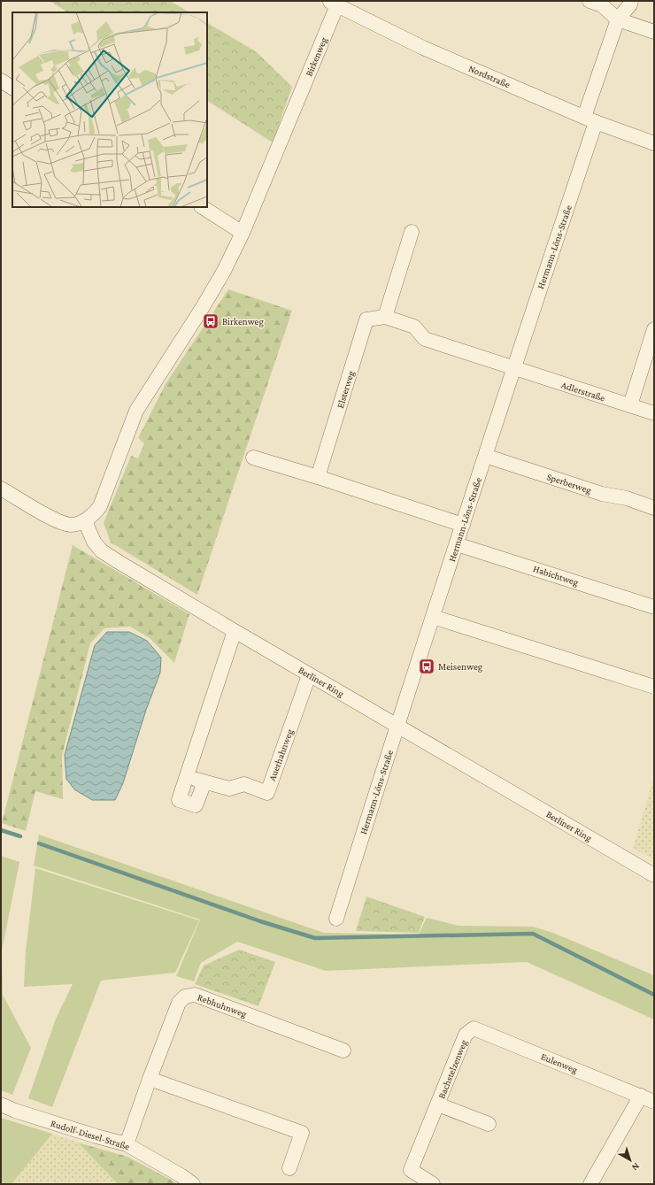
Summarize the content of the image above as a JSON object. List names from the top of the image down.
{
  "streets": {
    "street": [
      "Birkenweg",
      "Nordstraße",
      "Hermann-Löns-Straße",
      "Elsterweg",
      "Adlerstraße",
      "Sperberweg",
      "Habichtweg",
      "Berliner Ring",
      "Auerhahnweg",
      "Rebhuhnweg",
      "Eulenweg",
      "Bachstelzenweg",
      "Rudolf-Diesel-Straße"
    ]
  },
  "crossings": [
    ["Birkenweg", "Nordstraße"],
    ["Birkenweg", "Berliner Ring"],
    ["Nordstraße", "Hermann-Löns-Straße"],
    ["Hermann-Löns-Straße", "Elsterweg"],
    ["Hermann-Löns-Straße", "Adlerstraße"],
    ["Hermann-Löns-Straße", "Sperberweg"],
    ["Hermann-Löns-Straße", "Habichtweg"],
    ["Hermann-Löns-Straße", "Berliner Ring"],
    ["Elsterweg", "Adlerstraße"],
    ["Berliner Ring", "Auerhahnweg"],
    ["Rebhuhnweg", "Rudolf-Diesel-Straße"],
    ["Eulenweg", "Bachstelzenweg"]
  ],
  "places": {
    "bus stop": ["Birkenweg", "Meisenweg"]
  },
  "north": "bottom right"
}
